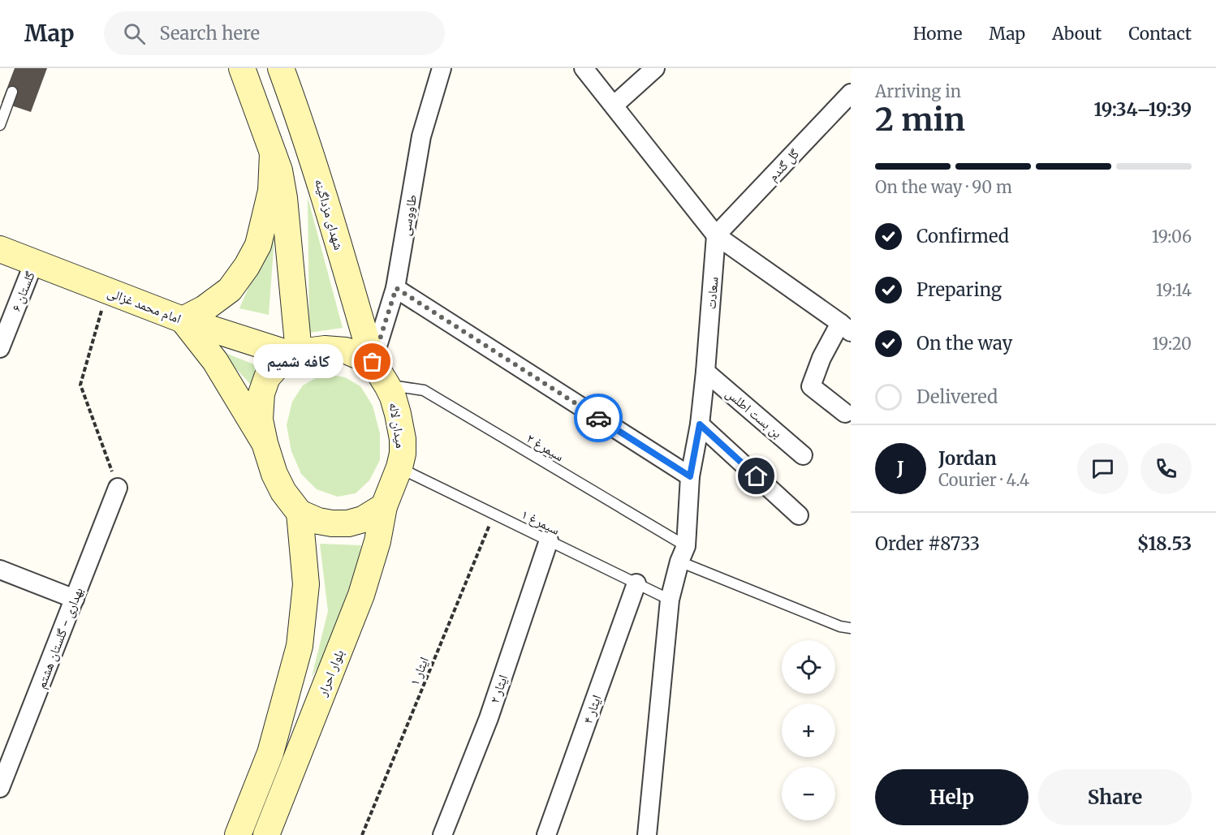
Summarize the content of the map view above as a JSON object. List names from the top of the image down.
{
  "streets": {
    "street": [
      "گل گندم",
      "شهدای مزداگینه",
      "طاووسی",
      "گلستان ۶",
      "سعادت",
      "امام محمد غزالی",
      "بن بست اطلس",
      "میدان لاله",
      "بهداری - گلستان هشتم",
      "بلوار احرار",
      "ایثار ۲",
      "ایثار ۴"
    ],
    "lane": ["سیمرغ ۲", "سیمرغ ۱"],
    "path": ["ایثار ۱"]
  },
  "crossings": [
    ["گل گندم", "سعادت"],
    ["شهدای مزداگینه", "طاووسی"],
    ["شهدای مزداگینه", "امام محمد غزالی"],
    ["شهدای مزداگینه", "میدان لاله"],
    ["شهدای مزداگینه", "سیمرغ ۲"],
    ["شهدای مزداگینه", "سیمرغ ۱"],
    ["شهدای مزداگینه", "بلوار احرار"],
    ["طاووسی", "امام محمد غزالی"],
    ["طاووسی", "میدان لاله"],
    ["طاووسی", "سیمرغ ۲"],
    ["طاووسی", "سیمرغ ۱"],
    ["طاووسی", "بلوار احرار"],
    ["گلستان ۶", "امام محمد غزالی"],
    ["سعادت", "بن بست اطلس"],
    ["سعادت", "سیمرغ ۲"],
    ["سعادت", "سیمرغ ۱"],
    ["امام محمد غزالی", "میدان لاله"],
    ["امام محمد غزالی", "سیمرغ ۲"],
    ["امام محمد غزالی", "سیمرغ ۱"],
    ["امام محمد غزالی", "بلوار احرار"],
    ["میدان لاله", "سیمرغ ۲"],
    ["میدان لاله", "سیمرغ ۱"],
    ["میدان لاله", "بلوار احرار"],
    ["سیمرغ ۲", "سیمرغ ۱"],
    ["سیمرغ ۲", "بلوار احرار"],
    ["سیمرغ ۱", "ایثار ۱"],
    ["سیمرغ ۱", "بلوار احرار"],
    ["سیمرغ ۱", "ایثار ۲"],
    ["سیمرغ ۱", "ایثار ۴"]
  ],
  "places": ["کافه شمیم"],
  "page": {
    "header": "Map",
    "search": "Search here",
    "nav": [
      "Home",
      "Map",
      "About",
      "Contact"
    ],
    "heading": ["2 min", "Arriving in", "19:34–19:39"],
    "panel": [
      "Jordan",
      "Courier · 4.4",
      "Order #8733",
      "$18.53"
    ],
    "bar": "On the way · 90 m",
    "list": [
      ["Confirmed", "19:06"],
      ["Preparing", "19:14"],
      ["On the way", "19:20"],
      "Delivered"
    ],
    "bubble": "کافه شمیم",
    "round": "J",
    "map_buttons": ["+", "−"],
    "buttons": ["Help", "Share"]
  }
}
